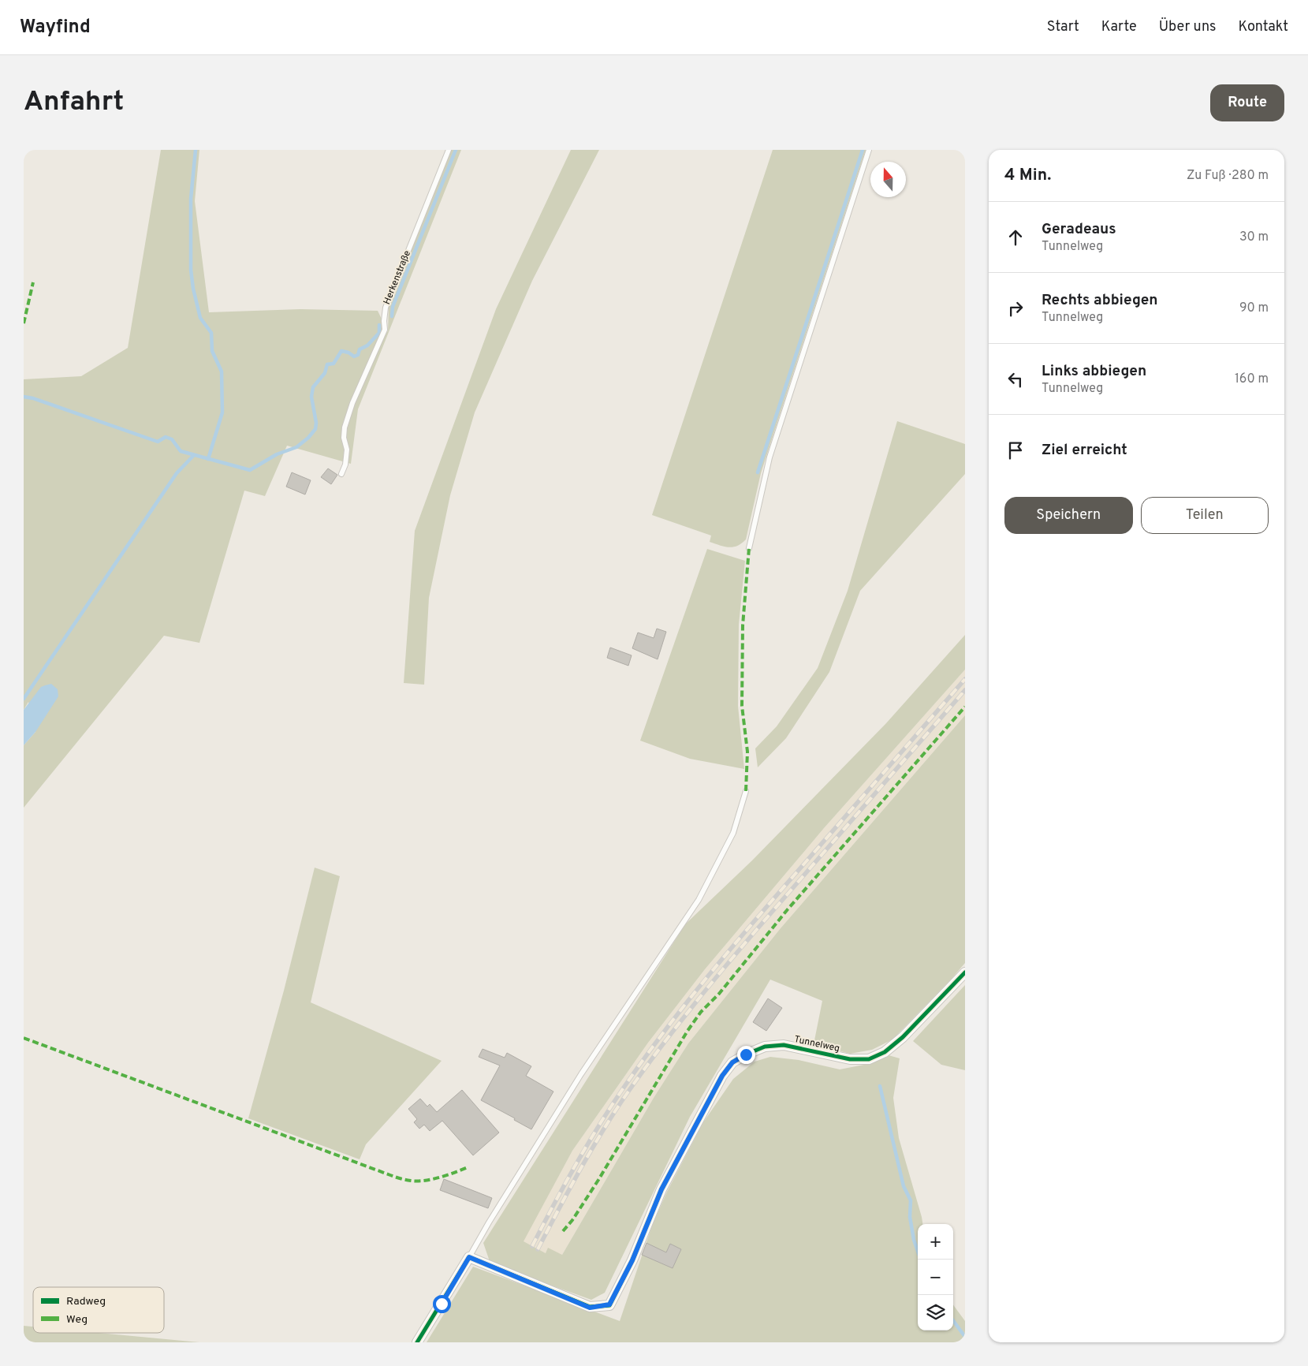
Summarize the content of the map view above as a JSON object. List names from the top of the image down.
{
  "streets": {
    "street": ["Tunnelweg"],
    "lane": ["Herkenstraße"]
  },
  "legend": ["Radweg", "Weg"],
  "north": "top",
  "page": {
    "header": "Wayfind",
    "nav": [
      "Start",
      "Karte",
      "Über uns",
      "Kontakt"
    ],
    "buttons": [
      "Route",
      ["Speichern", "Teilen"]
    ],
    "title": "Anfahrt",
    "heading": ["4 Min.", "Zu Fuß · 280 m"],
    "list": [
      ["Geradeaus", "Tunnelweg", "30 m"],
      ["Rechts abbiegen", "Tunnelweg", "90 m"],
      ["Links abbiegen", "Tunnelweg", "160 m"],
      "Ziel erreicht"
    ],
    "map_buttons": ["+", "−"]
  }
}
